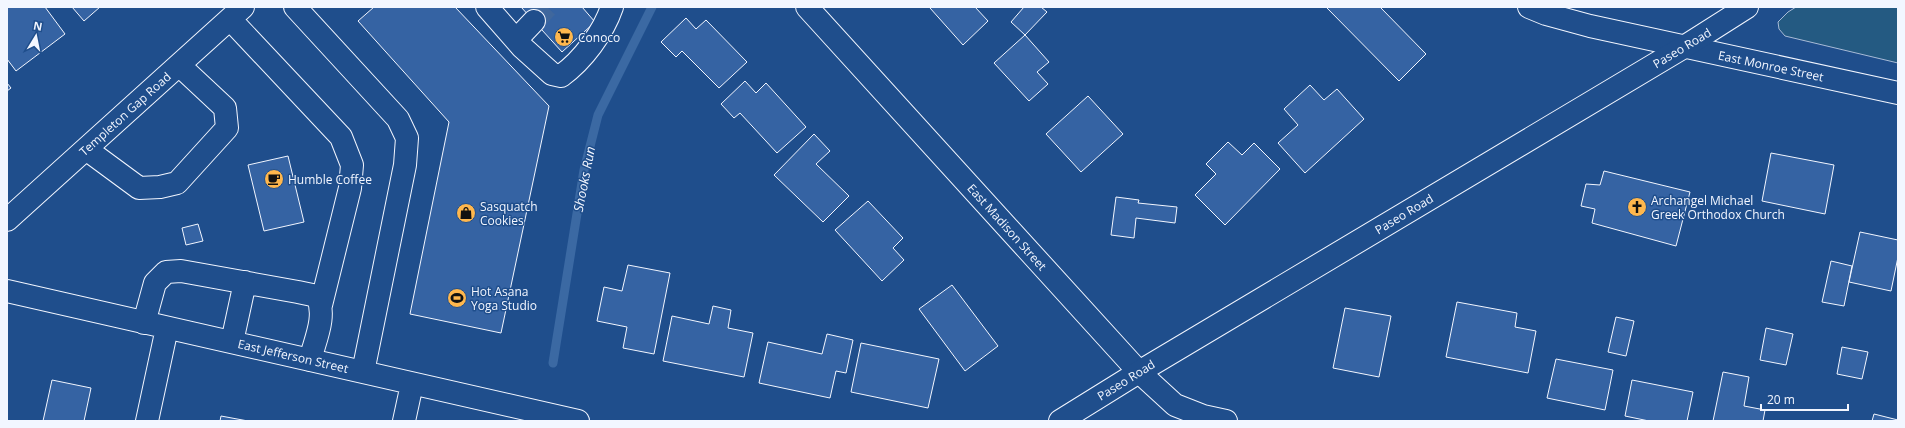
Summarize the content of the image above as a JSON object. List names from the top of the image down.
{
  "streets": {
    "street": [
      "Paseo Road",
      "East Monroe Street",
      "Templeton Gap Road",
      "East Madison Street",
      "East Jefferson Street"
    ]
  },
  "crossings": [
    ["Paseo Road", "East Monroe Street"],
    ["Paseo Road", "East Madison Street"]
  ],
  "water": ["Shooks Run"],
  "places": {
    "supermarket": ["Conoco"],
    "cafe": ["Humble Coffee"],
    "church": ["Archangel Michael Greek Orthodox Church"],
    "shop": ["Sasquatch Cookies"],
    "sports": ["Hot Asana Yoga Studio"]
  },
  "scale_bar": "20 m",
  "north": "top"
}
